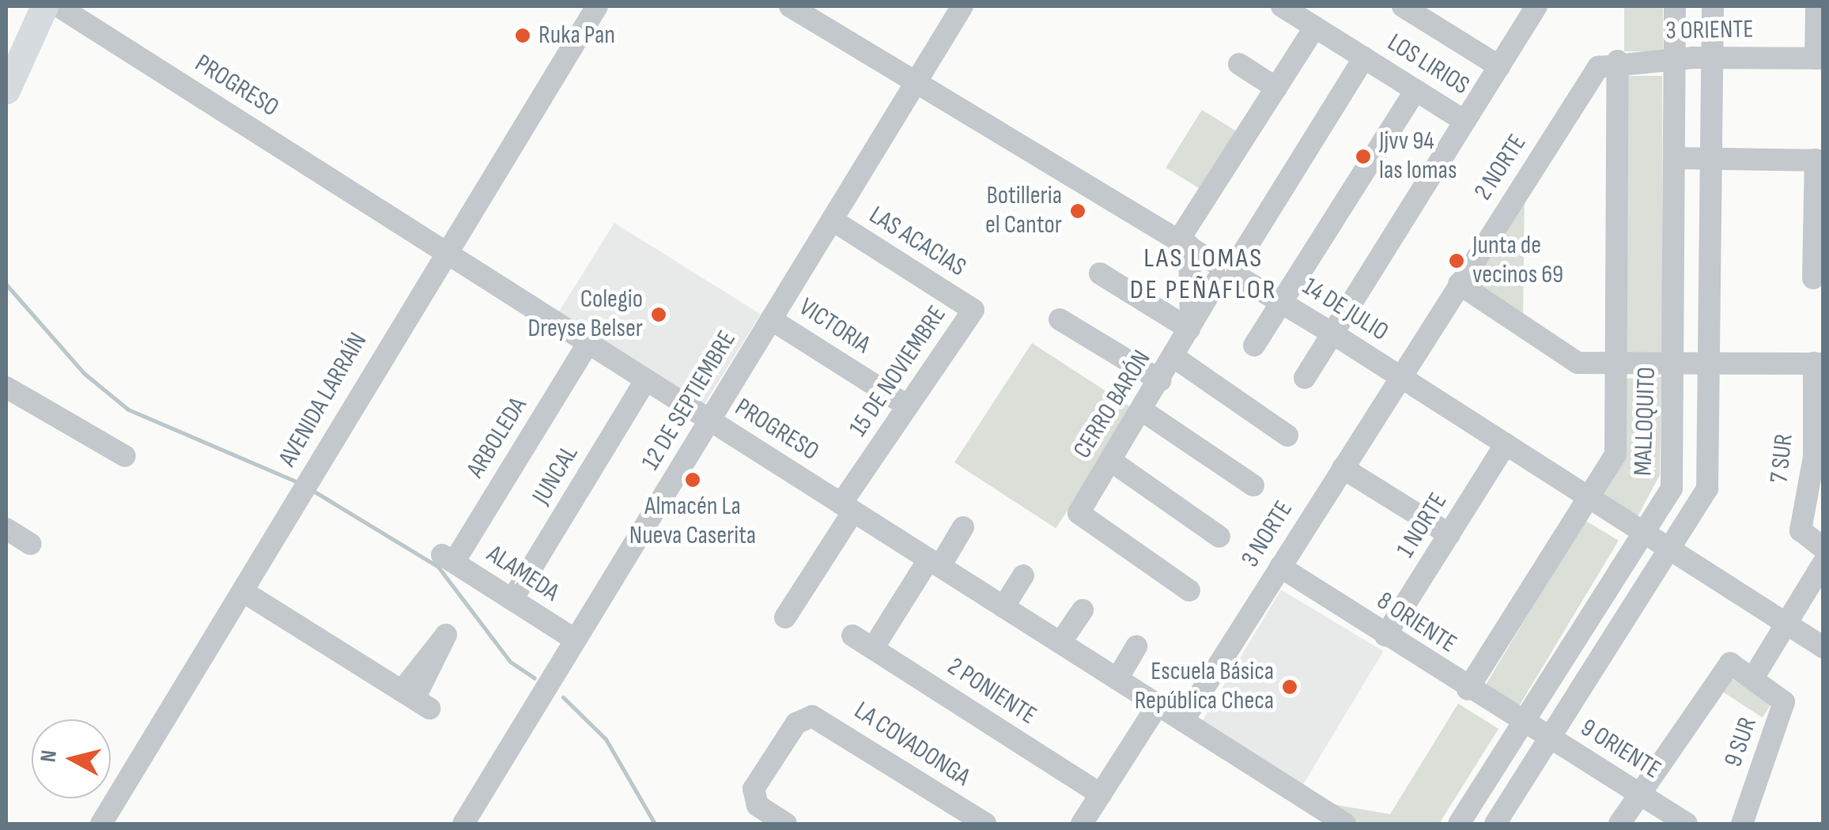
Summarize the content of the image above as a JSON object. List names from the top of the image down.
{
  "streets": {
    "street": [
      "3 ORIENTE",
      "LOS LIRIOS",
      "PROGRESO",
      "2 NORTE",
      "LAS ACACIAS",
      "14 DE JULIO",
      "VICTORIA",
      "15 DE NOVIEMBRE",
      "AVENIDA LARRAÍN",
      "12 DE SEPTIEMBRE",
      "CERRO BARÓN",
      "MALLOQUITO",
      "ARBOLEDA",
      "7 SUR",
      "JUNCAL",
      "1 NORTE",
      "3 NORTE",
      "ALAMEDA",
      "8 ORIENTE",
      "2 PONIENTE",
      "9 SUR",
      "LA COVADONGA",
      "9 ORIENTE"
    ]
  },
  "crossings": [
    ["3 ORIENTE", "2 NORTE"],
    ["3 ORIENTE", "MALLOQUITO"],
    ["LOS LIRIOS", "CERRO BARÓN"],
    ["PROGRESO", "15 DE NOVIEMBRE"],
    ["PROGRESO", "AVENIDA LARRAÍN"],
    ["PROGRESO", "12 DE SEPTIEMBRE"],
    ["PROGRESO", "ARBOLEDA"],
    ["PROGRESO", "JUNCAL"],
    ["PROGRESO", "3 NORTE"],
    ["2 NORTE", "14 DE JULIO"],
    ["2 NORTE", "MALLOQUITO"],
    ["2 NORTE", "3 NORTE"],
    ["LAS ACACIAS", "15 DE NOVIEMBRE"],
    ["LAS ACACIAS", "12 DE SEPTIEMBRE"],
    ["14 DE JULIO", "12 DE SEPTIEMBRE"],
    ["14 DE JULIO", "CERRO BARÓN"],
    ["14 DE JULIO", "MALLOQUITO"],
    ["14 DE JULIO", "1 NORTE"],
    ["14 DE JULIO", "3 NORTE"],
    ["VICTORIA", "15 DE NOVIEMBRE"],
    ["VICTORIA", "12 DE SEPTIEMBRE"],
    ["12 DE SEPTIEMBRE", "ALAMEDA"],
    ["MALLOQUITO", "8 ORIENTE"],
    ["MALLOQUITO", "9 ORIENTE"],
    ["ARBOLEDA", "ALAMEDA"],
    ["JUNCAL", "ALAMEDA"],
    ["1 NORTE", "8 ORIENTE"],
    ["3 NORTE", "8 ORIENTE"],
    ["8 ORIENTE", "9 ORIENTE"],
    ["9 SUR", "9 ORIENTE"]
  ],
  "districts": ["LAS LOMAS DE PEÑAFLOR"],
  "places": [
    "Ruka Pan",
    "Jjvv 94 las lomas",
    "Botilleria el Cantor",
    "Junta de vecinos 69",
    "Colegio Dreyse Belser",
    "Almacén La Nueva Caserita",
    "Escuela Básica República Checa"
  ],
  "north": "left"
}
